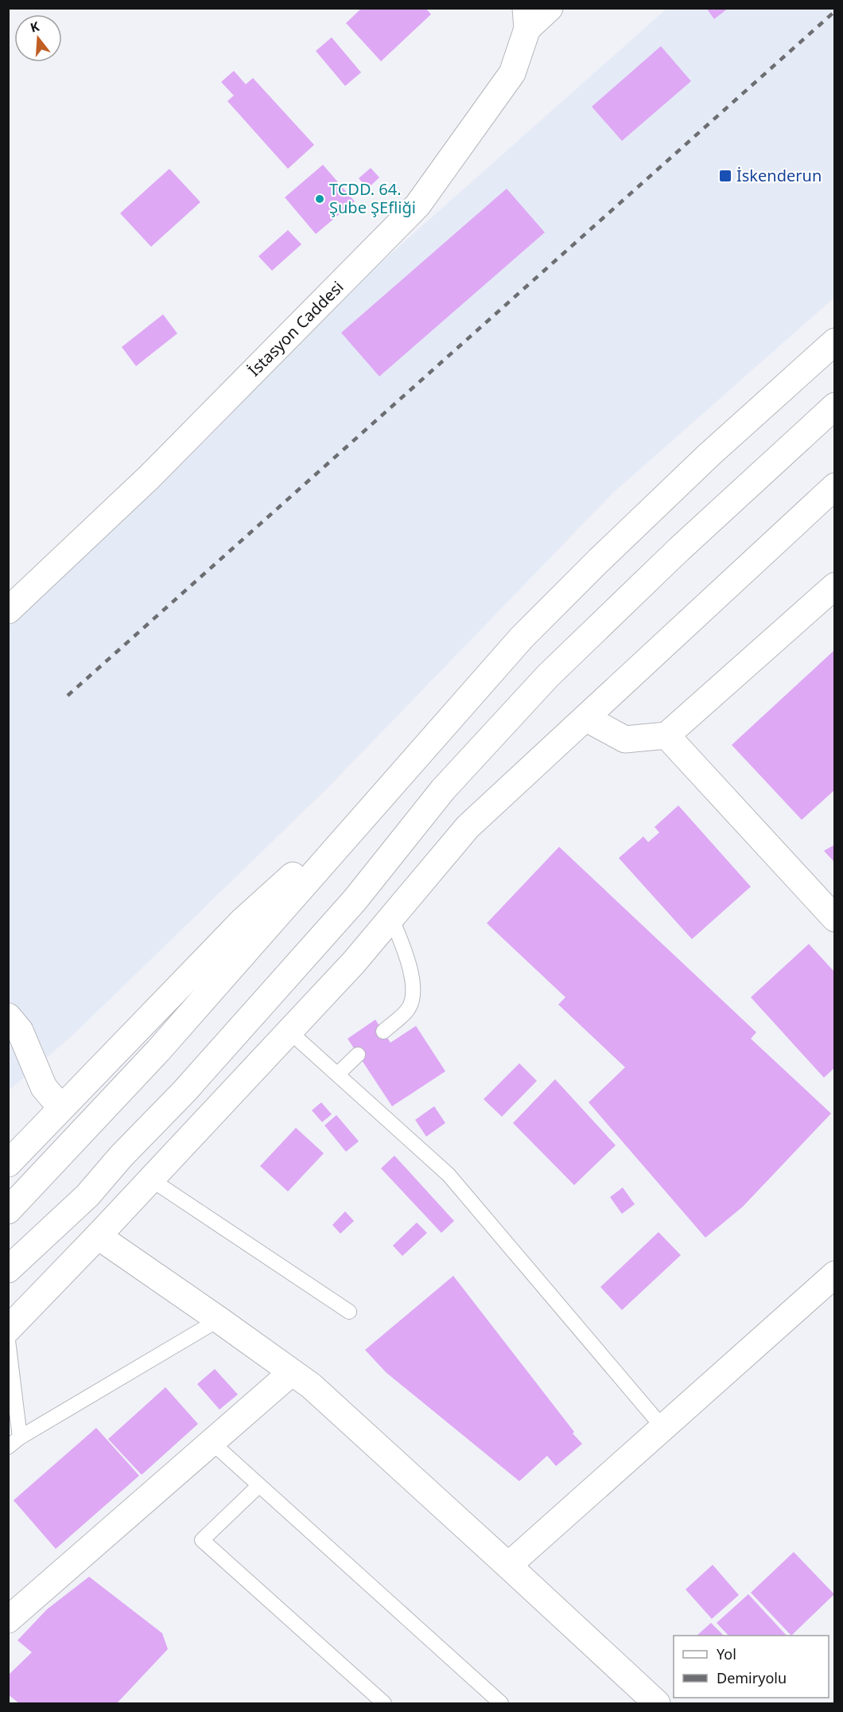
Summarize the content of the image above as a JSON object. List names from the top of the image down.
{
  "streets": {
    "main road": ["İstasyon Caddesi"]
  },
  "places": {
    "transit": ["İskenderun"],
    "other": ["TCDD. 64. Şube ŞEfliği"]
  },
  "legend": ["Yol", "Demiryolu"],
  "north": "top"
}
